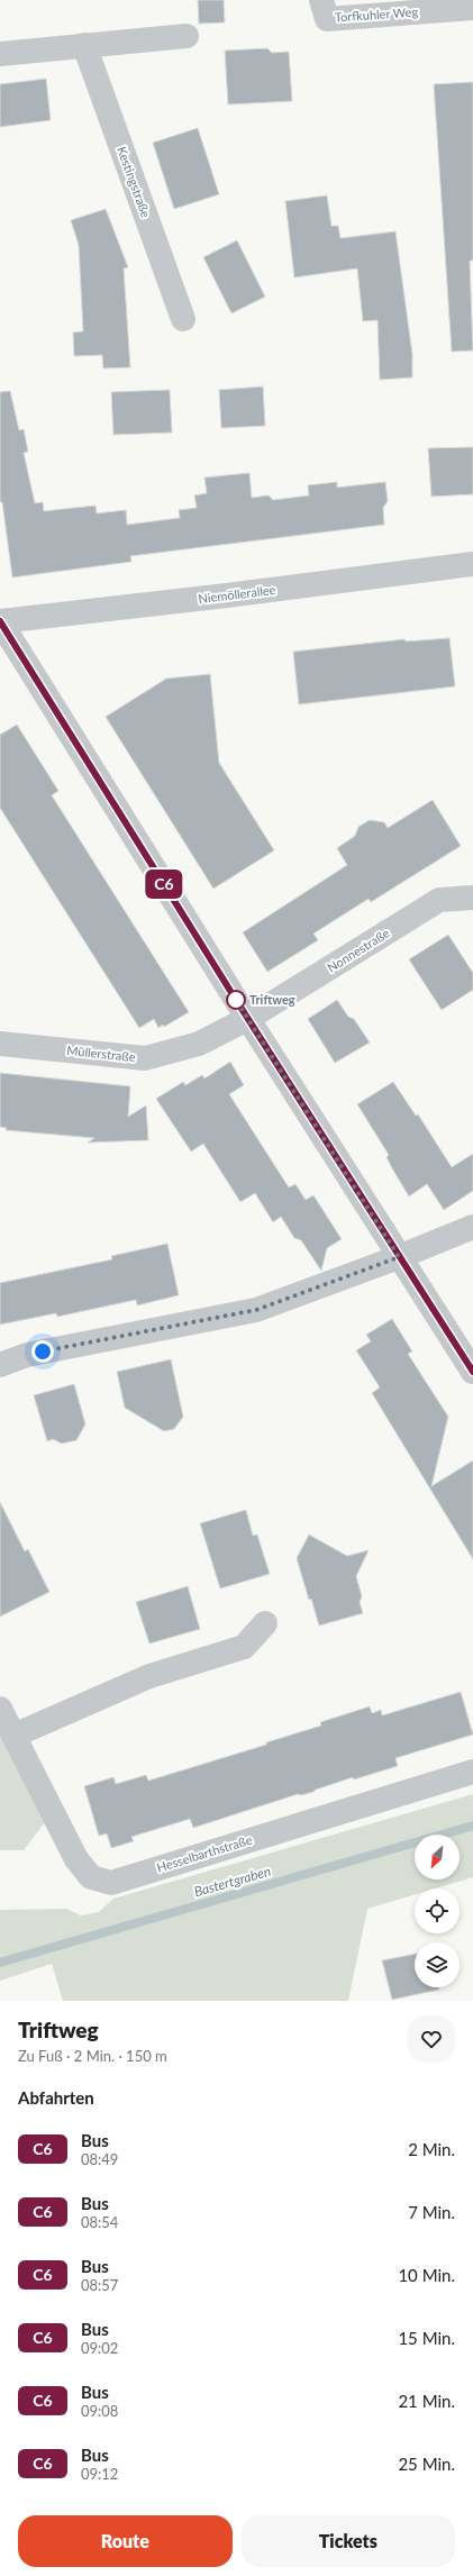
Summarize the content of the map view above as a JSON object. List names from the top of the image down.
{
  "streets": {
    "street": [
      "Torfkuhler Weg",
      "Kestingstraße",
      "Niemöllerallee",
      "Nonnestraße",
      "Müllerstraße",
      "Hesselbarthstraße"
    ]
  },
  "crossings": [
    ["Nonnestraße", "Müllerstraße"]
  ],
  "water": ["Bastertgraben"],
  "places": ["Triftweg"],
  "lines": ["bus line C6"],
  "north": "bottom left",
  "page": {
    "on_map": "C6",
    "heading": [
      ["Triftweg", "Zu Fuß · 2 Min. · 150 m"],
      "Abfahrten"
    ],
    "list": [
      {
        "mark": "C6",
        "name": "Bus",
        "note": "08:49",
        "value": "2 Min."
      },
      {
        "mark": "C6",
        "name": "Bus",
        "note": "08:54",
        "value": "7 Min."
      },
      {
        "mark": "C6",
        "name": "Bus",
        "note": "08:57",
        "value": "10 Min."
      },
      {
        "mark": "C6",
        "name": "Bus",
        "note": "09:02",
        "value": "15 Min."
      },
      {
        "mark": "C6",
        "name": "Bus",
        "note": "09:08",
        "value": "21 Min."
      },
      {
        "mark": "C6",
        "name": "Bus",
        "note": "09:12",
        "value": "25 Min."
      }
    ],
    "buttons": ["Route", "Tickets"]
  }
}
